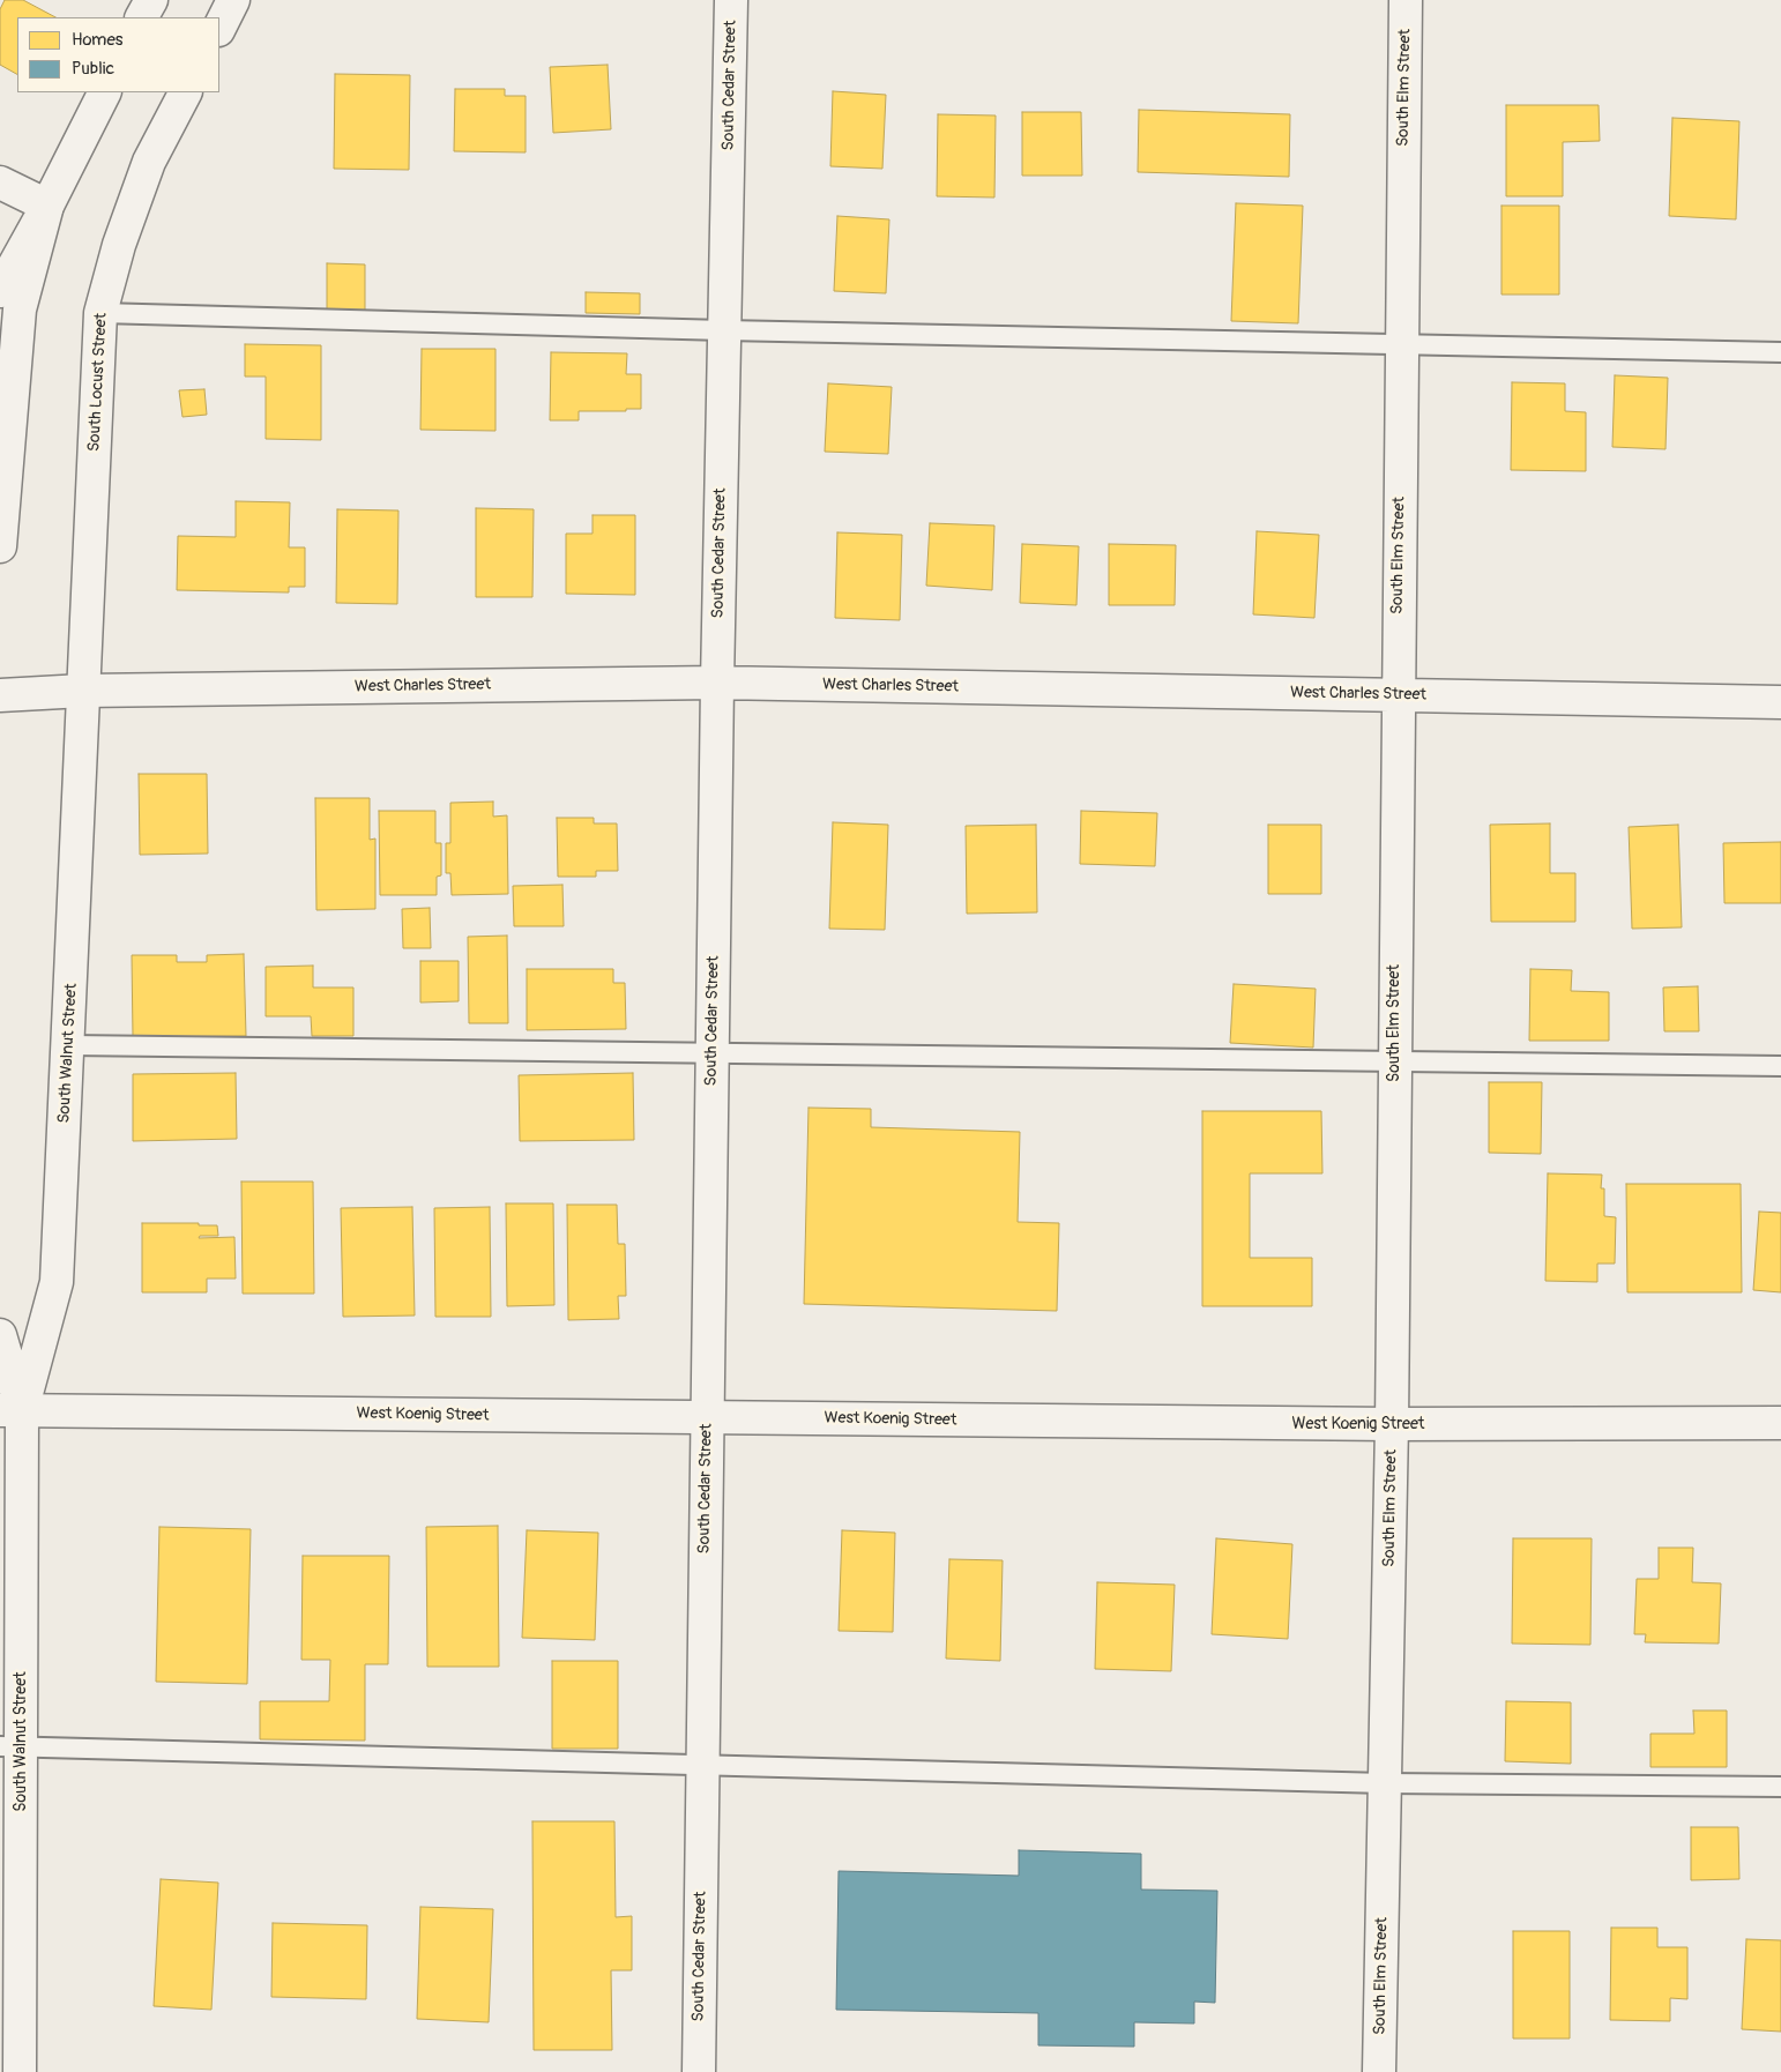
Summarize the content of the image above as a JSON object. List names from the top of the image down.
{
  "streets": {
    "street": [
      "South Cedar Street",
      "South Elm Street",
      "South Locust Street",
      "West Charles Street",
      "South Walnut Street",
      "West Koenig Street"
    ]
  },
  "crossings": [
    ["South Cedar Street", "West Charles Street"],
    ["South Cedar Street", "West Koenig Street"],
    ["South Elm Street", "West Charles Street"],
    ["South Elm Street", "West Koenig Street"],
    ["South Locust Street", "West Charles Street"],
    ["South Locust Street", "South Walnut Street"],
    ["West Charles Street", "South Walnut Street"],
    ["South Walnut Street", "West Koenig Street"]
  ],
  "legend": ["Homes", "Public"]
}
